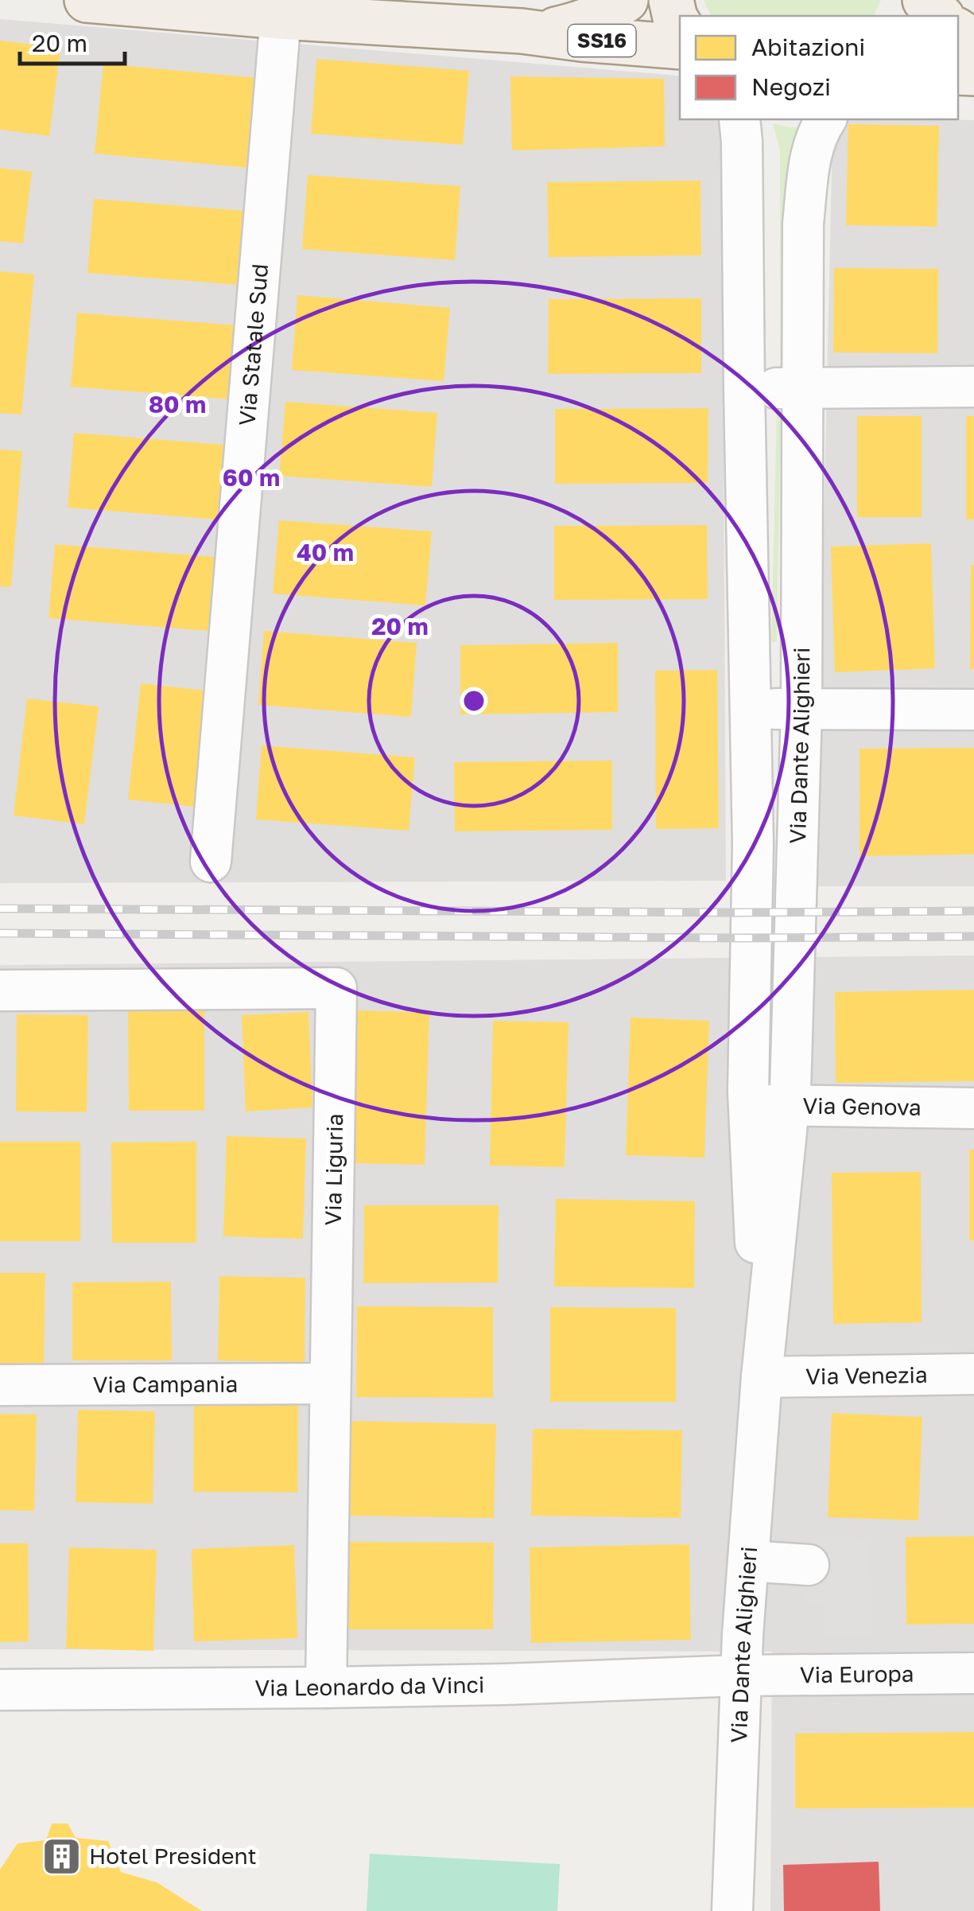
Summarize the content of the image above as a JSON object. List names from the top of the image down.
{
  "streets": {
    "main road": ["SS16"],
    "street": [
      "Via Statale Sud",
      "Via Dante Alighieri",
      "Via Genova",
      "Via Liguria",
      "Via Venezia",
      "Via Campania",
      "Via Europa",
      "Via Leonardo da Vinci"
    ]
  },
  "crossings": [
    ["SS16", "Via Statale Sud"],
    ["Via Dante Alighieri", "Via Genova"],
    ["Via Dante Alighieri", "Via Venezia"],
    ["Via Dante Alighieri", "Via Europa"],
    ["Via Dante Alighieri", "Via Leonardo da Vinci"],
    ["Via Liguria", "Via Campania"],
    ["Via Liguria", "Via Leonardo da Vinci"],
    ["Via Europa", "Via Leonardo da Vinci"]
  ],
  "places": {
    "building": ["Hotel President"]
  },
  "legend": ["Abitazioni", "Negozi"],
  "scale_bar": "20 m",
  "rings": [
    "80 m",
    "60 m",
    "40 m",
    "20 m"
  ]
}
